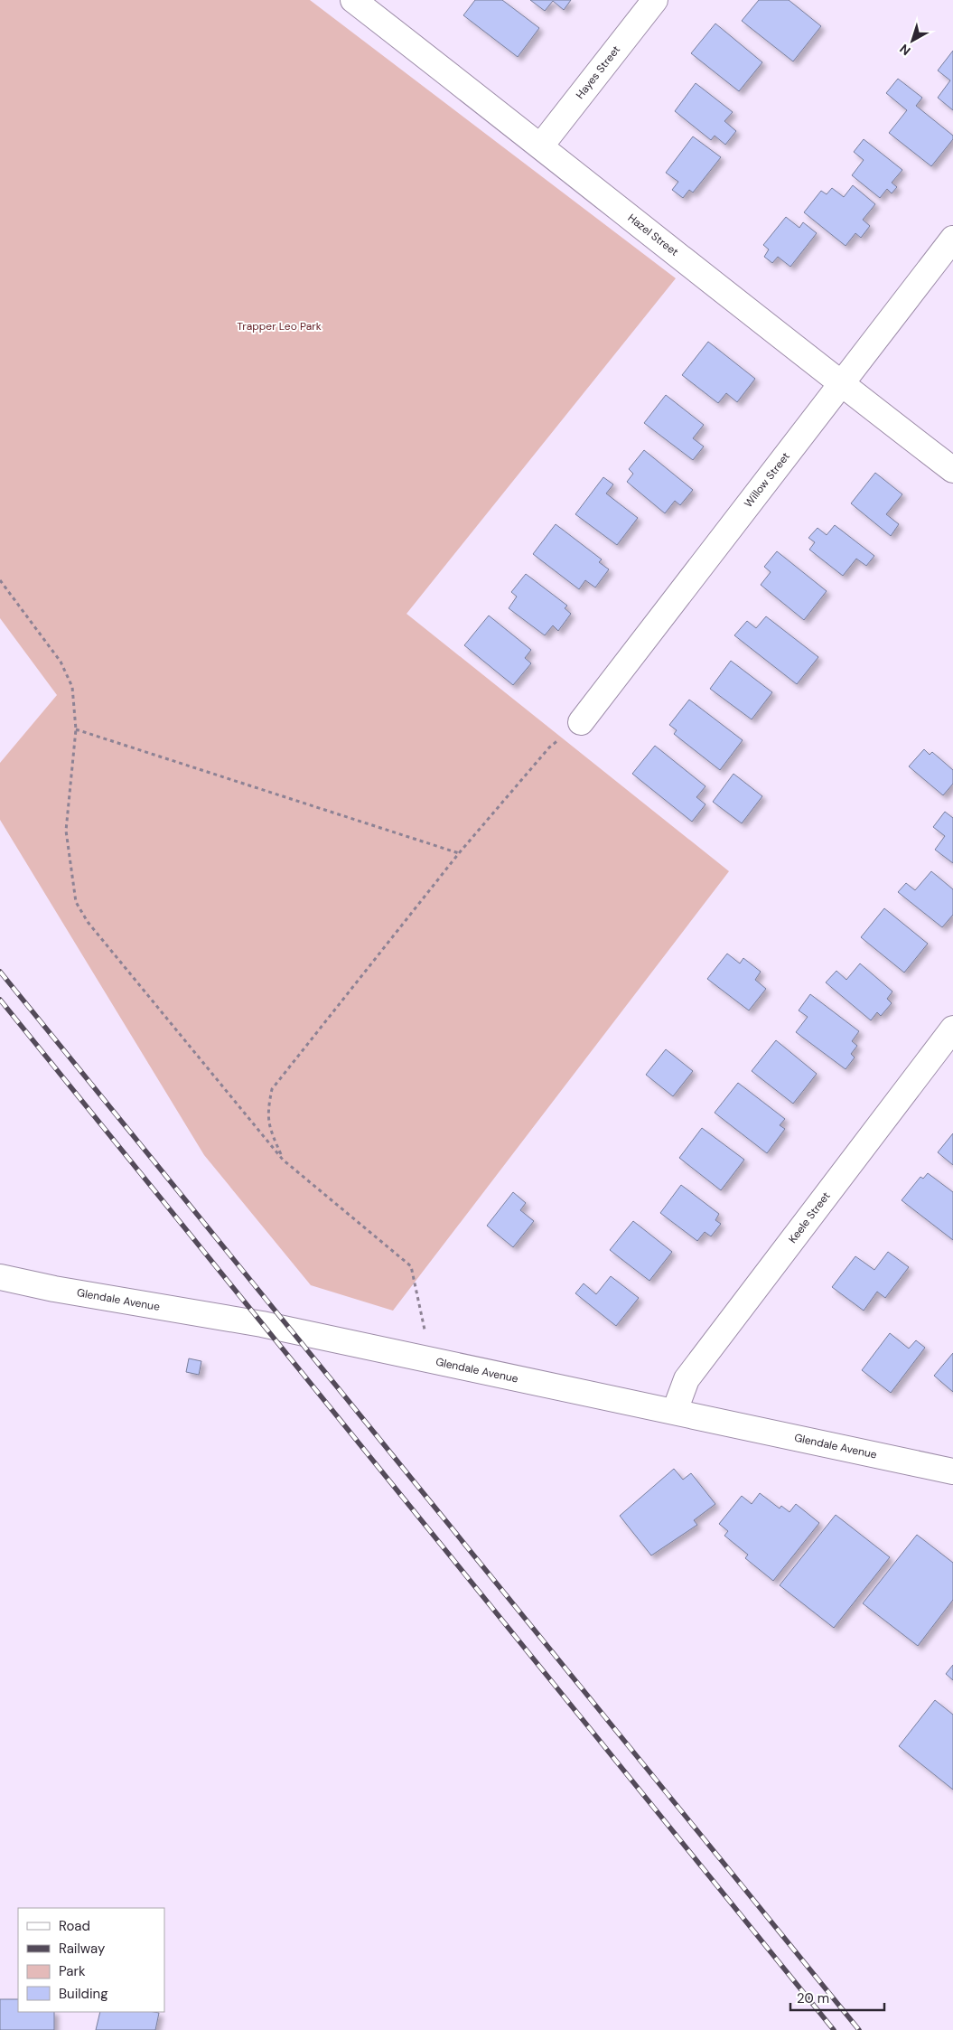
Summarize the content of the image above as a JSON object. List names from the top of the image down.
{
  "streets": {
    "street": [
      "Hayes Street",
      "Hazel Street",
      "Willow Street",
      "Keele Street",
      "Glendale Avenue"
    ]
  },
  "crossings": [
    ["Hayes Street", "Hazel Street"],
    ["Hazel Street", "Willow Street"],
    ["Keele Street", "Glendale Avenue"]
  ],
  "parks": ["Trapper Leo Park"],
  "legend": [
    "Road",
    "Railway",
    "Park",
    "Building"
  ],
  "scale_bar": "20 m",
  "north": "bottom left"
}
